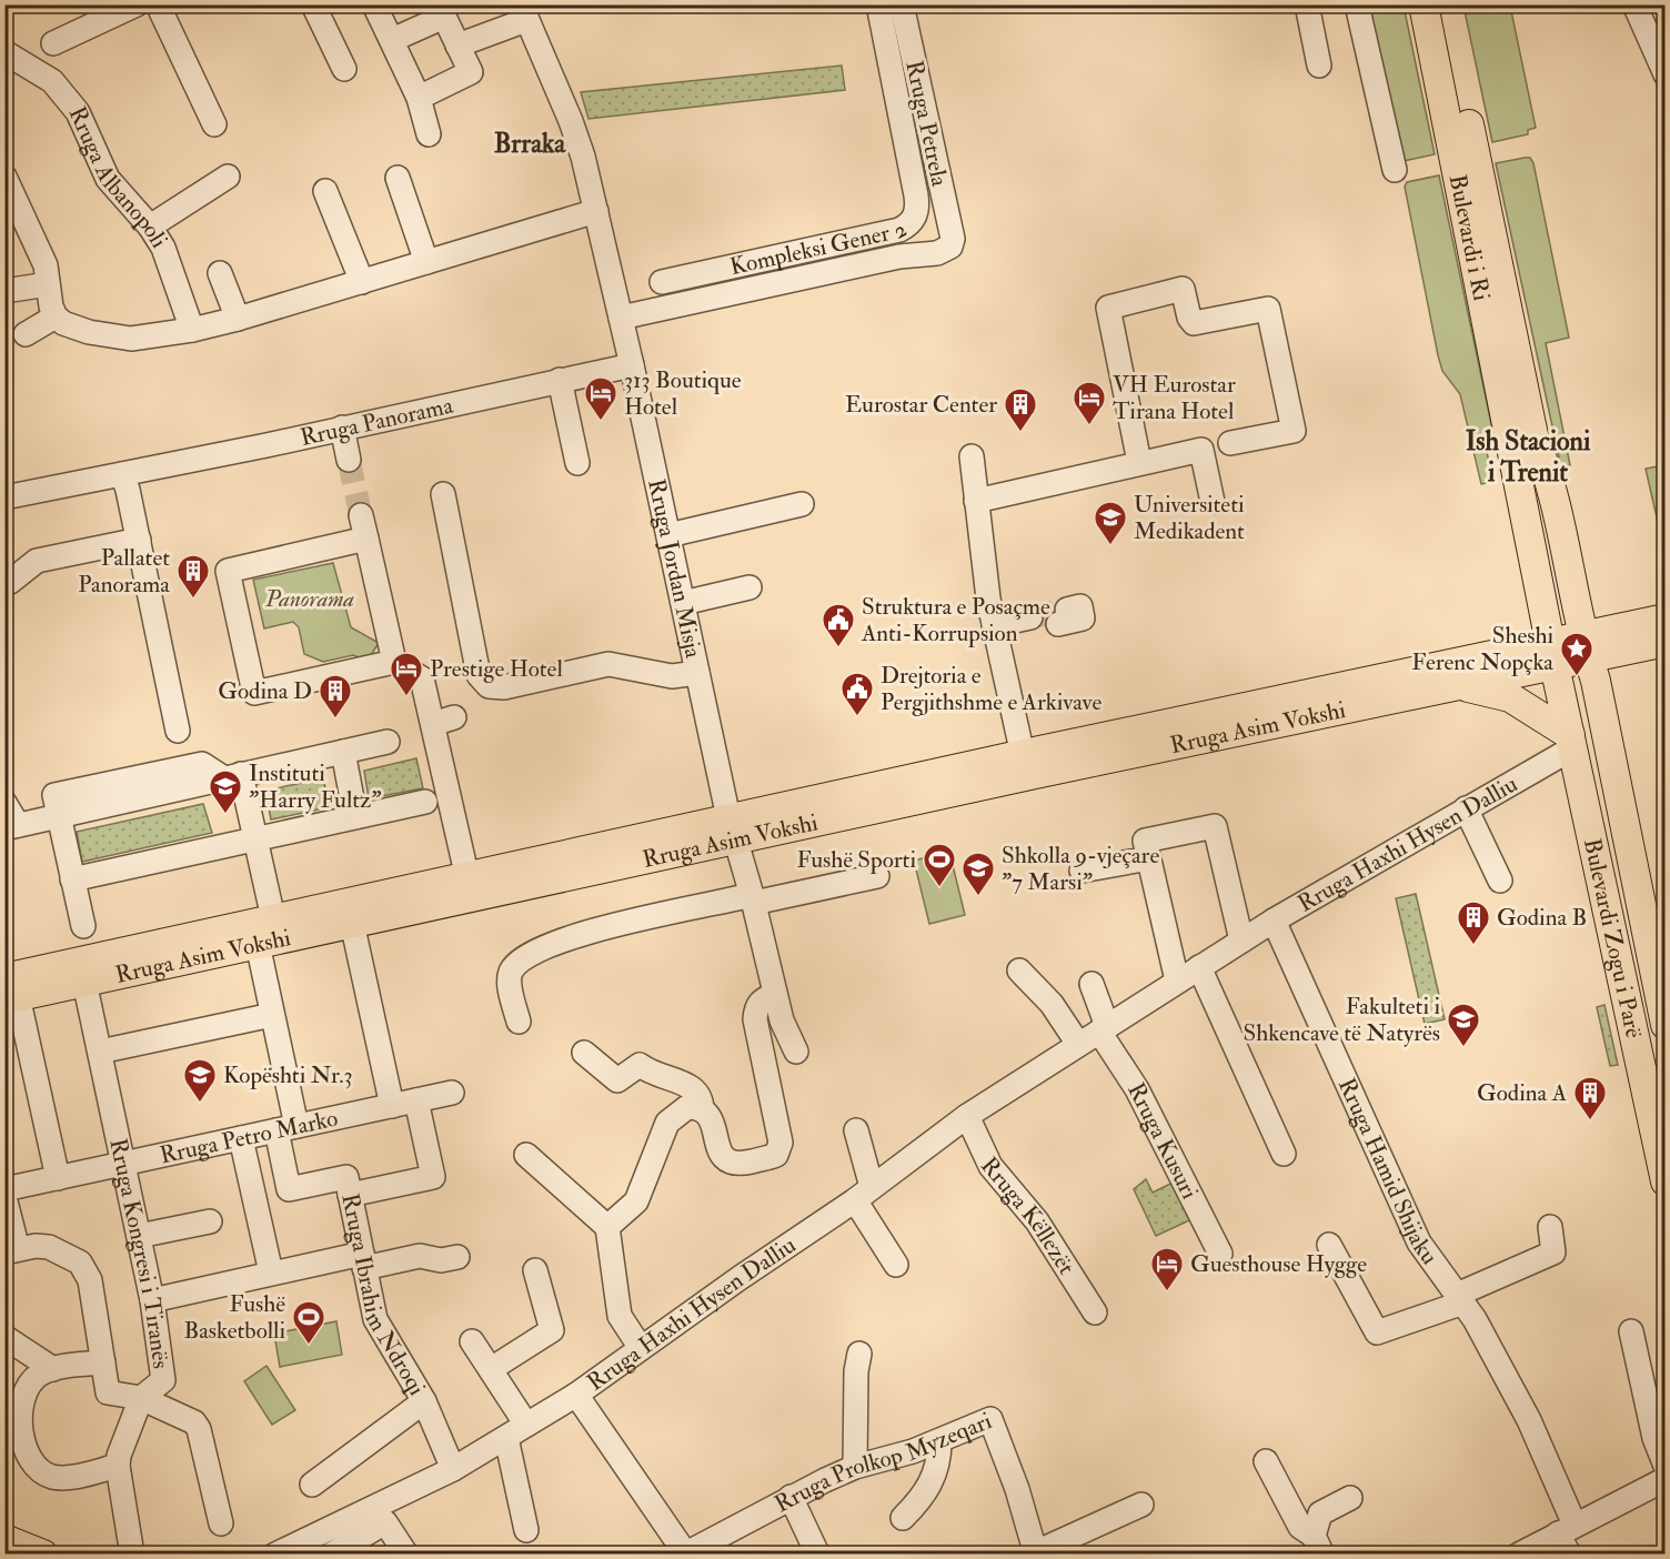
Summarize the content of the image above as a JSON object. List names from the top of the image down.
{
  "streets": {
    "main road": ["Bulevardi i Ri", "Rruga Asim Vokshi", "Bulevardi Zogu i Parë"],
    "street": [
      "Rruga Petrela",
      "Rruga Albanopoli",
      "Kompleksi Gener 2",
      "Rruga Panorama",
      "Rruga Jordan Misja",
      "Rruga Haxhi Hysen Dalliu",
      "Rruga Petro Marko",
      "Rruga Kusuri",
      "Rruga Hamid Shijaku",
      "Rruga Këllezët",
      "Rruga Kongresi i Tiranës",
      "Rruga Ibrahim Ndroqi",
      "Rruga Prolkop Myzeqari"
    ]
  },
  "crossings": [
    ["Rruga Petrela", "Rruga Jordan Misja"],
    ["Bulevardi i Ri", "Bulevardi Zogu i Parë"],
    ["Rruga Panorama", "Rruga Jordan Misja"],
    ["Rruga Jordan Misja", "Rruga Asim Vokshi"],
    ["Rruga Asim Vokshi", "Rruga Kongresi i Tiranës"],
    ["Rruga Haxhi Hysen Dalliu", "Bulevardi Zogu i Parë"],
    ["Rruga Haxhi Hysen Dalliu", "Rruga Kusuri"],
    ["Rruga Haxhi Hysen Dalliu", "Rruga Hamid Shijaku"],
    ["Rruga Haxhi Hysen Dalliu", "Rruga Këllezët"],
    ["Rruga Haxhi Hysen Dalliu", "Rruga Ibrahim Ndroqi"],
    ["Rruga Petro Marko", "Rruga Kongresi i Tiranës"],
    ["Rruga Petro Marko", "Rruga Ibrahim Ndroqi"]
  ],
  "districts": ["Brraka", "Ish Stacioni i Trenit"],
  "parks": ["Panorama"],
  "places": {
    "hotel": [
      "313 Boutique Hotel",
      "VH Eurostar Tirana Hotel",
      "Prestige Hotel",
      "Guesthouse Hygge"
    ],
    "building": [
      "Eurostar Center",
      "Pallatet Panorama",
      "Godina D",
      "Godina B",
      "Godina A"
    ],
    "school or university": [
      "Universiteti Medikadent",
      "Instituti \"Harry Fultz\"",
      "Shkolla 9-vjeçare \"7 Marsi\"",
      "Fakulteti i Shkencave të Natyrës",
      "Kopështi Nr.3"
    ],
    "public building": ["Struktura e Posaçme Anti-Korrupsion", "Drejtoria e Pergjithshme e Arkivave"],
    "place": ["Sheshi Ferenc Nopçka"],
    "sports": ["Fushë Sporti", "Fushë Basketbolli"]
  }
}
